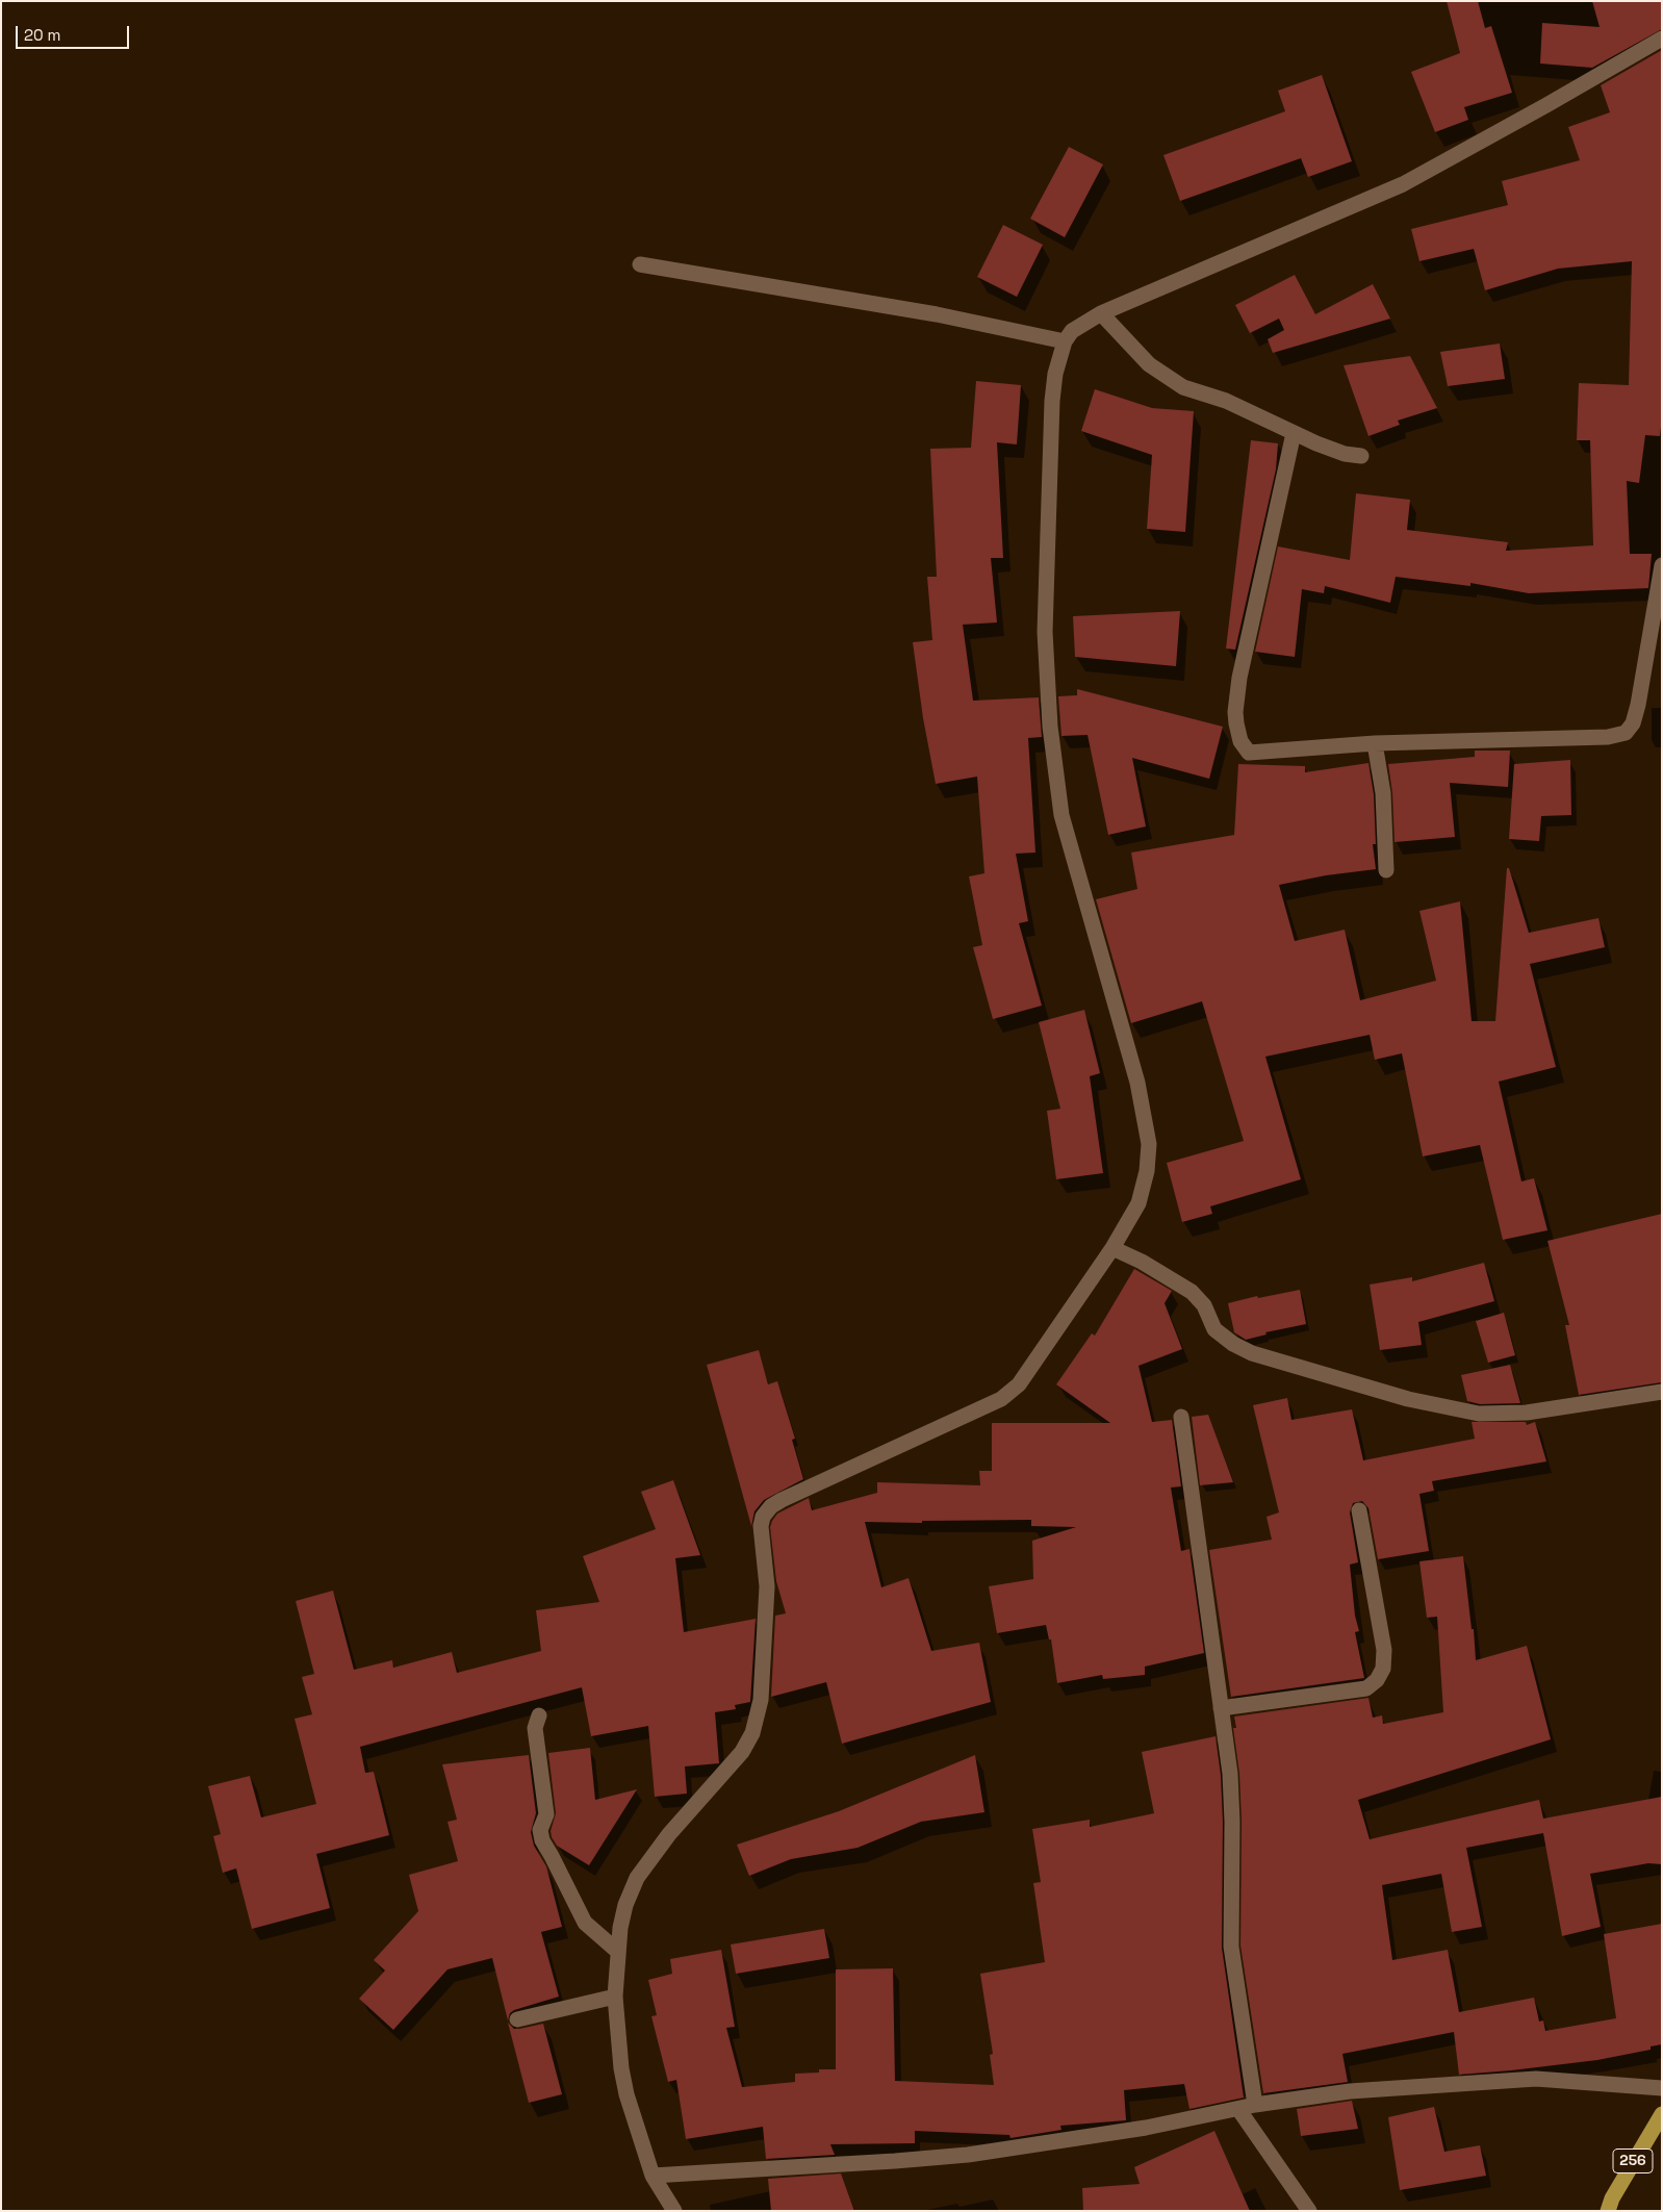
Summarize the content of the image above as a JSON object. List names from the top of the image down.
{
  "streets": {
    "main road": ["256"]
  },
  "scale_bar": "20 m"
}
